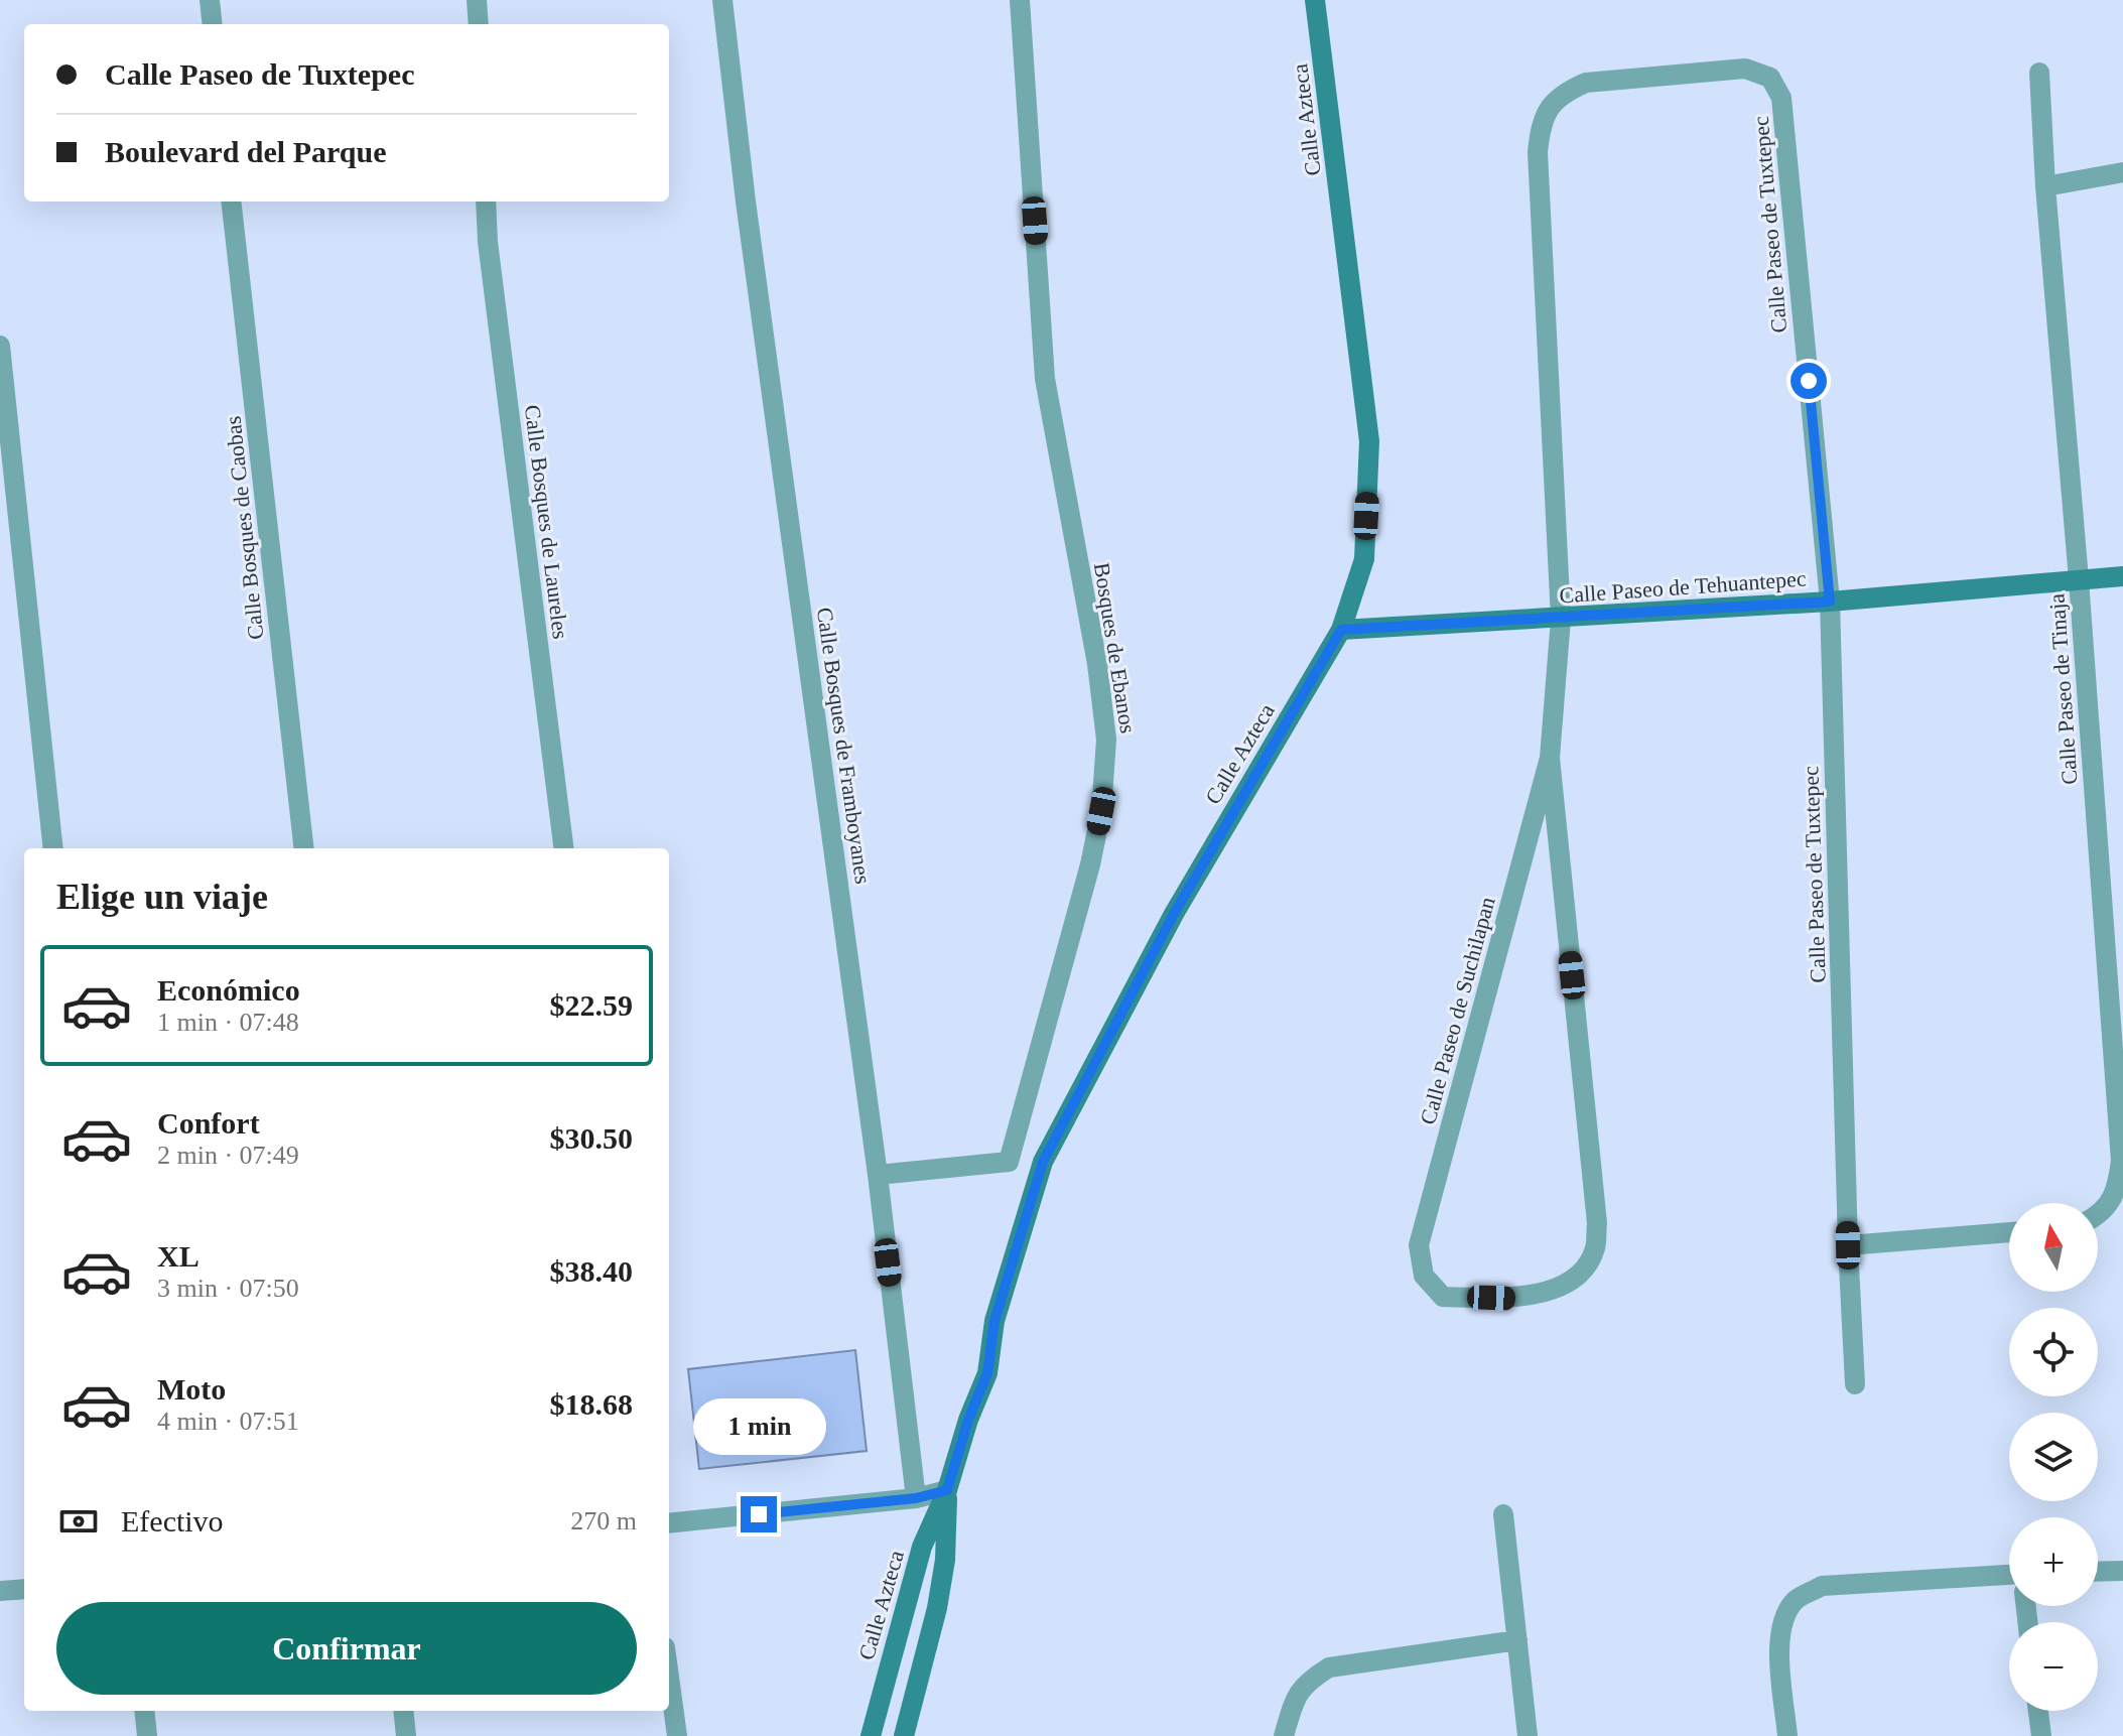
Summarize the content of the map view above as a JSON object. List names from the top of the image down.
{
  "streets": {
    "street": [
      "Calle Azteca",
      "Calle Paseo de Tuxtepec",
      "Calle Bosques de Laureles",
      "Calle Bosques de Caobas",
      "Calle Paseo de Tehuantepec",
      "Bosques de Ebanos",
      "Calle Paseo de Tinaja",
      "Calle Bosques de Framboyanes",
      "Calle Paseo de Suchilapan"
    ]
  },
  "crossings": [
    ["Calle Azteca", "Calle Paseo de Tehuantepec"],
    ["Calle Paseo de Tuxtepec", "Calle Paseo de Tehuantepec"],
    ["Calle Paseo de Tuxtepec", "Calle Paseo de Suchilapan"],
    ["Calle Paseo de Tehuantepec", "Calle Paseo de Tinaja"]
  ],
  "north": "top",
  "page": {
    "banner": ["Calle Paseo de Tuxtepec", "Boulevard del Parque"],
    "heading": "Elige un viaje",
    "list": [
      {
        "name": "Económico",
        "note": "1 min · 07:48",
        "value": "$22.59"
      },
      {
        "name": "Confort",
        "note": "2 min · 07:49",
        "value": "$30.50"
      },
      {
        "name": "XL",
        "note": "3 min · 07:50",
        "value": "$38.40"
      },
      {
        "name": "Moto",
        "note": "4 min · 07:51",
        "value": "$18.68"
      }
    ],
    "map_buttons": ["+", "−"],
    "bubble": "1 min",
    "pay": ["Efectivo", "270 m"],
    "buttons": "Confirmar"
  }
}
